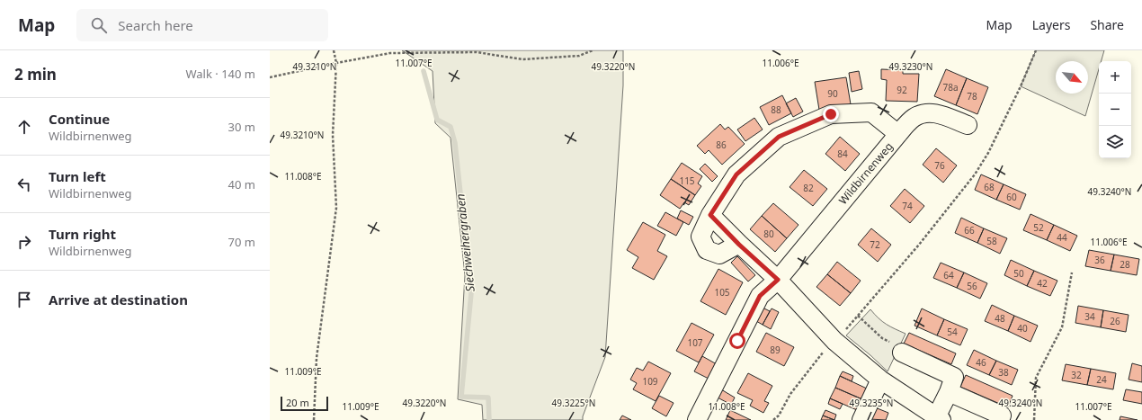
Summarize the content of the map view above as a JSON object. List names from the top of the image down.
{
  "streets": {
    "street": ["Wildbirnenweg"]
  },
  "water": ["Siechweihergraben"],
  "house_numbers": [
    "78a",
    "92",
    "90",
    "78",
    "88",
    "86",
    "84",
    "76",
    "115",
    "68",
    "82",
    "60",
    "74",
    "52",
    "66",
    "80",
    "44",
    "58",
    "72",
    "36",
    "28",
    "50",
    "64",
    "42",
    "56",
    "105",
    "34",
    "48",
    "26",
    "40",
    "54",
    "107",
    "89",
    "46",
    "38",
    "32",
    "24",
    "109"
  ],
  "scale_bar": "20 m",
  "north": "bottom right",
  "page": {
    "header": "Map",
    "search": "Search here",
    "nav": ["Map", "Layers", "Share"],
    "heading": ["2 min", "Walk · 140 m"],
    "map_buttons": ["+", "−"],
    "list": [
      ["Continue", "Wildbirnenweg", "30 m"],
      ["Turn left", "Wildbirnenweg", "40 m"],
      ["Turn right", "Wildbirnenweg", "70 m"],
      "Arrive at destination"
    ],
    "scale": "20 m"
  },
  "coordinates": [
    "11.007°E",
    "11.006°E",
    "49.3210°N",
    "49.3220°N",
    "49.3230°N",
    "11.008°E",
    "49.3240°N",
    "11.009°E",
    "49.3225°N",
    "49.3235°N"
  ]
}
